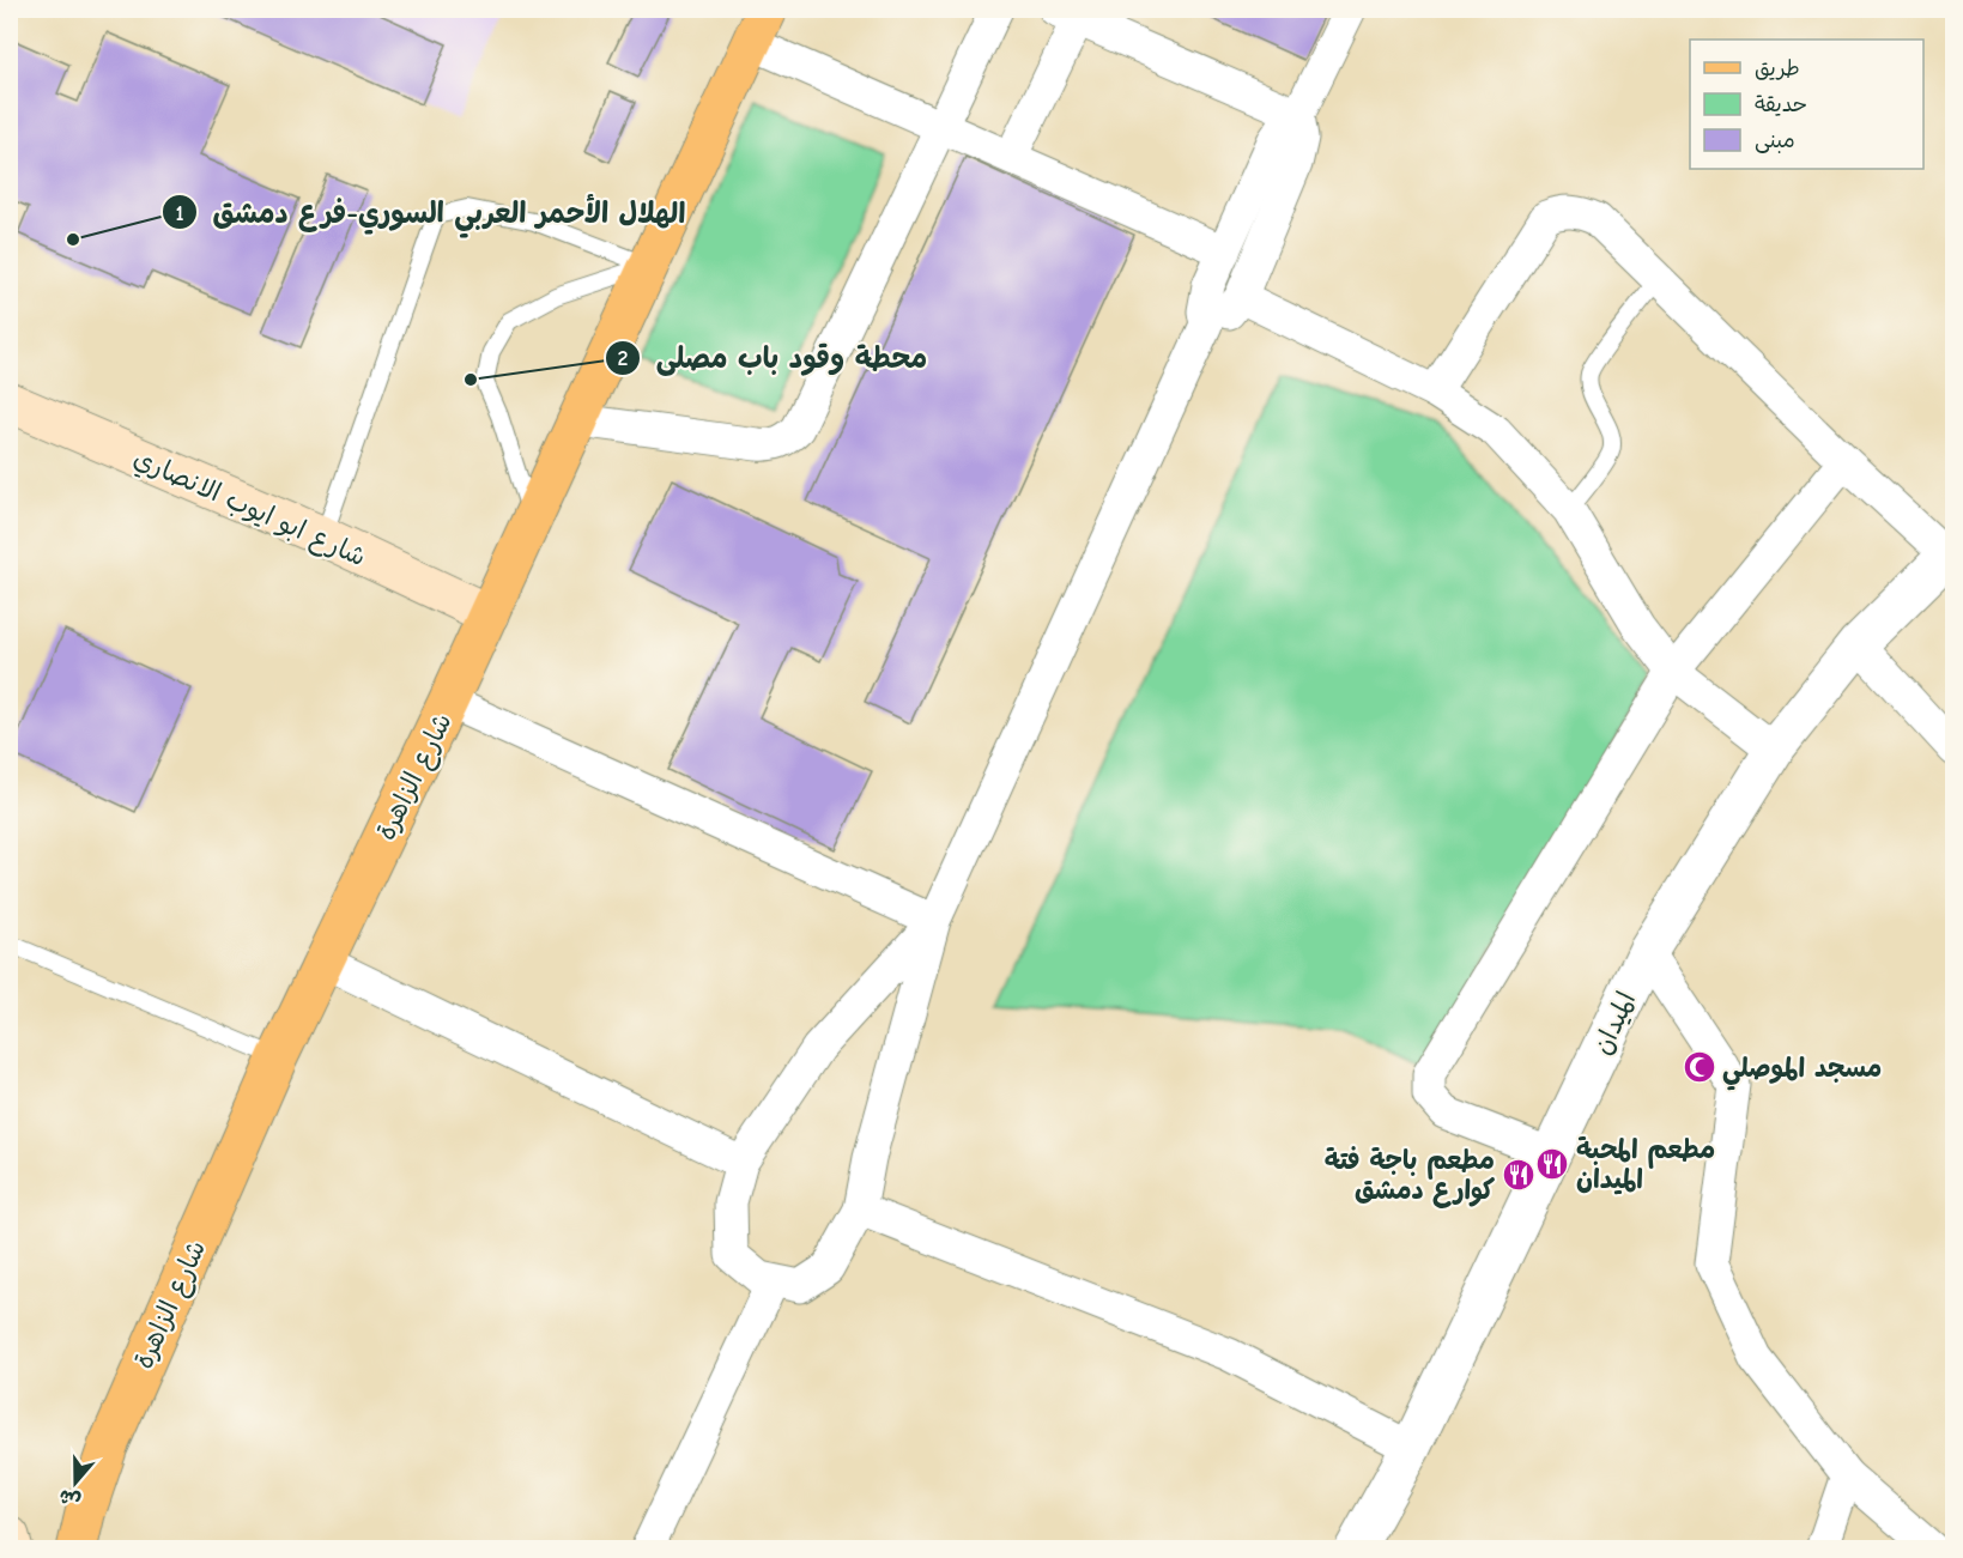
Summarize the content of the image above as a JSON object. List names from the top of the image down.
{
  "streets": {
    "main road": ["شارع ابو ايوب الانصاري", "شارع الزاهرة"],
    "street": ["الميدان"]
  },
  "crossings": [
    ["شارع ابو ايوب الانصاري", "شارع الزاهرة"]
  ],
  "places": {
    "other": ["الهلال الأحمر العربي السوري-فرع دمشق", "محطة وقود باب مصلى"],
    "mosque": ["مسجد الموصلي"],
    "restaurant": ["مطعم المحبة الميدان", "مطعم باجة فتة كوارع دمشق"]
  },
  "legend": ["طريق", "حديقة", "مبنى"],
  "north": "bottom"
}
